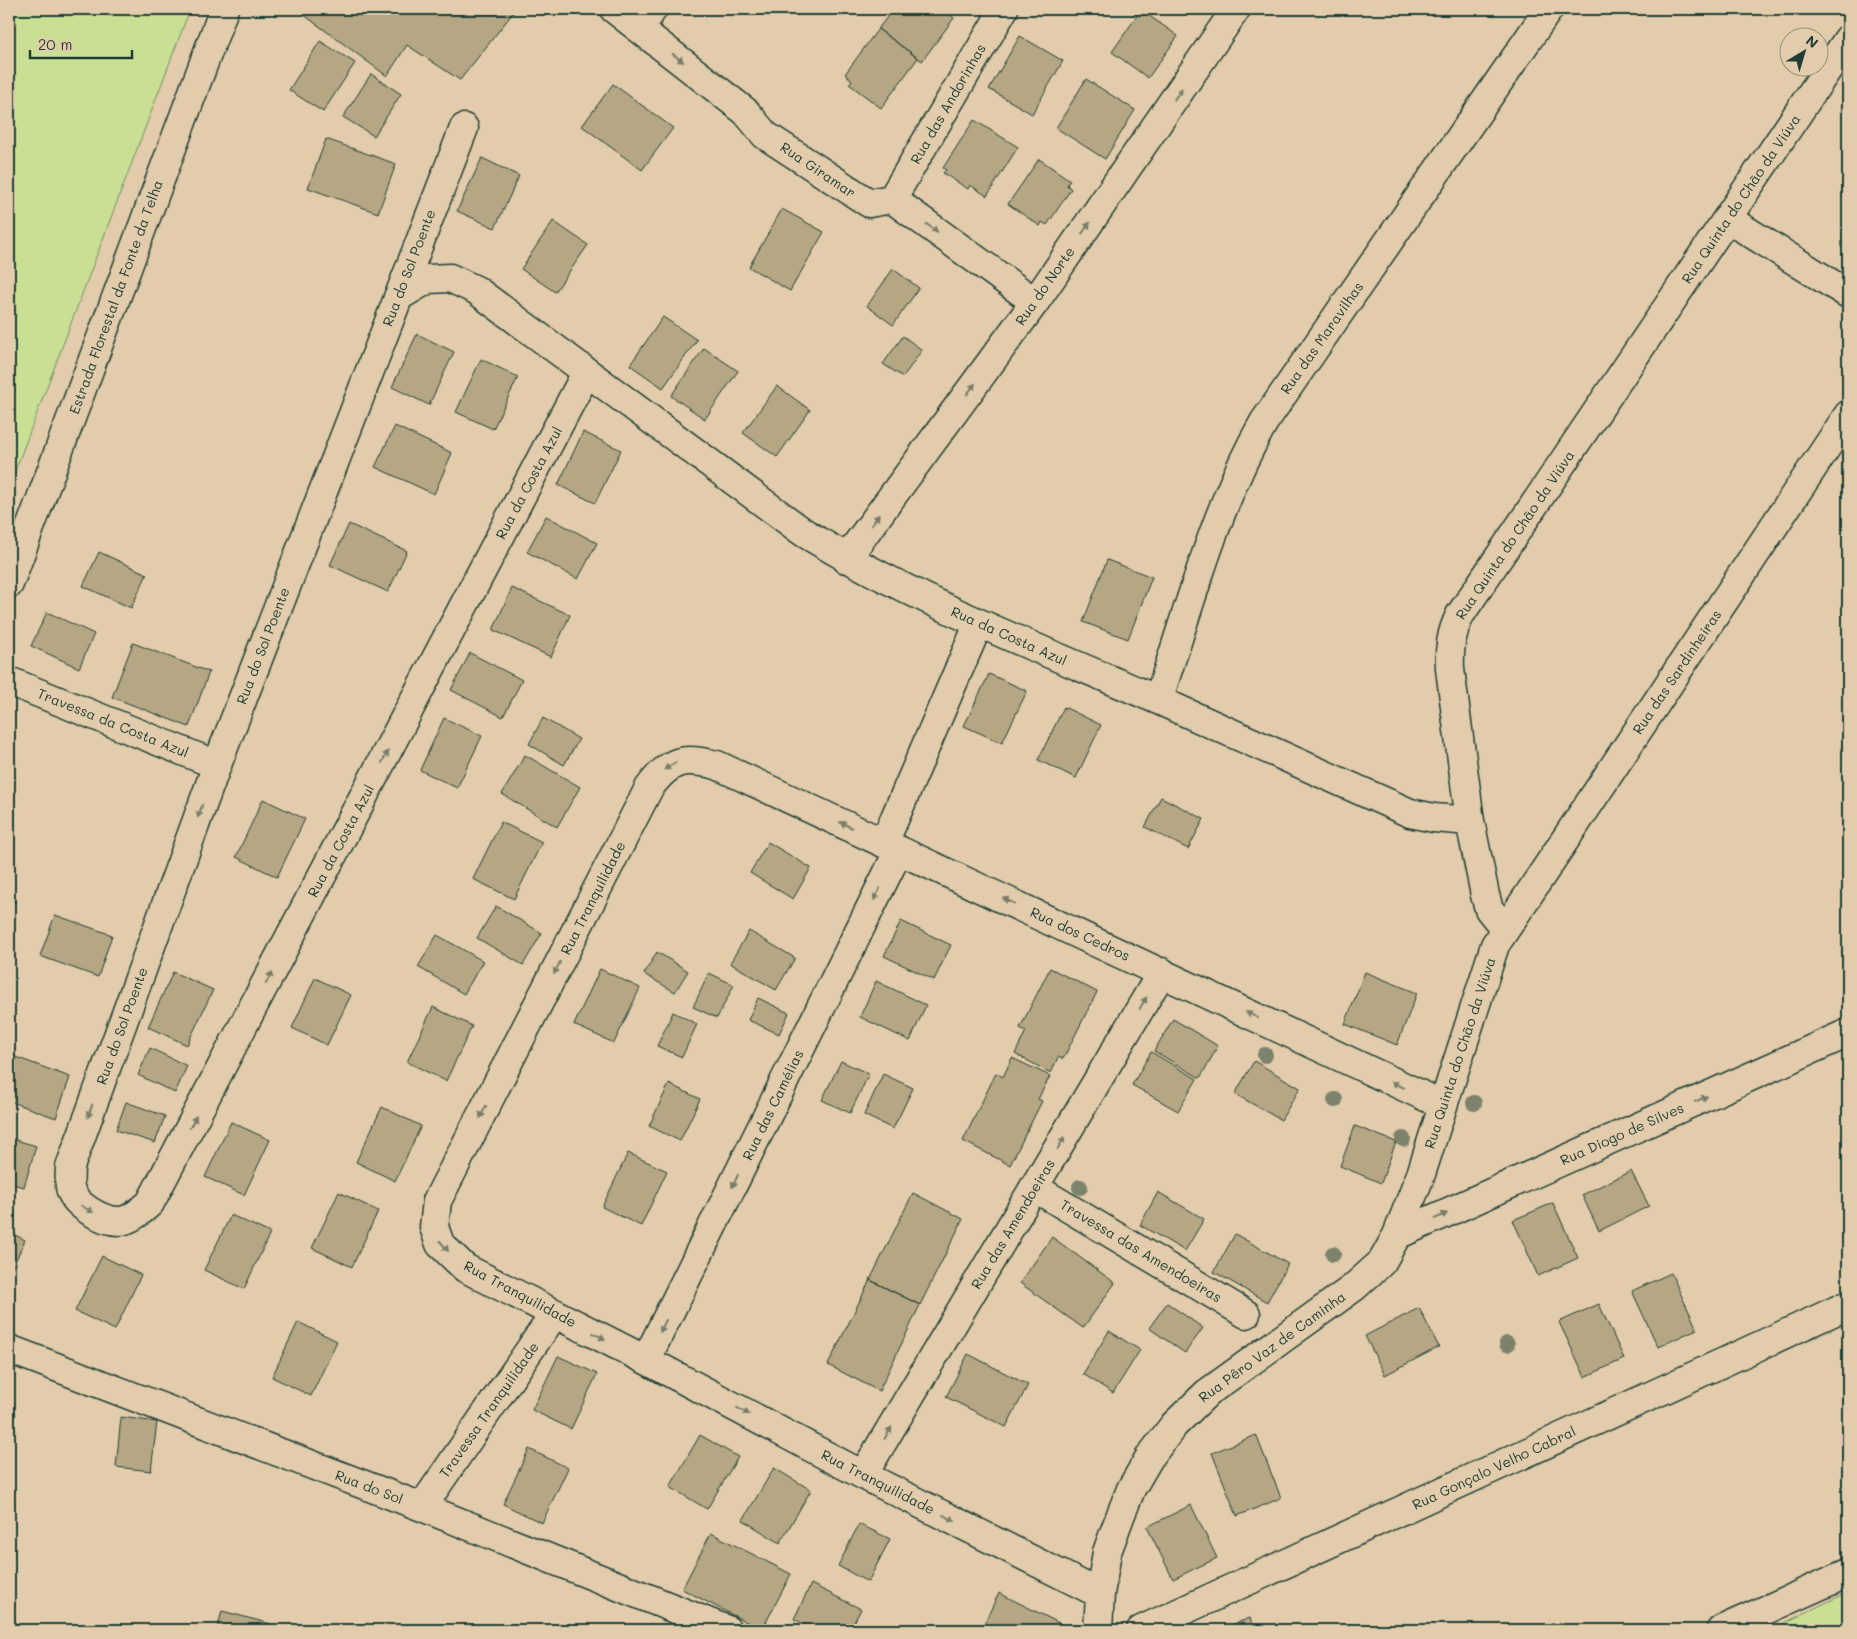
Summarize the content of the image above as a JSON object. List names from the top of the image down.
{
  "streets": {
    "street": [
      "Rua das Andorinhas",
      "Rua Giramar",
      "Rua Quinta do Chão da Viúva",
      "Rua do Sol Poente",
      "Rua do Norte",
      "Estrada Florestal da Fonte da Telha",
      "Rua das Maravilhas",
      "Rua da Costa Azul",
      "Rua das Sardinheiras",
      "Travessa da Costa Azul",
      "Rua Tranquilidade",
      "Rua dos Cedros",
      "Rua das Camélias",
      "Rua Diogo de Silves",
      "Rua das Amendoeiras",
      "Travessa das Amendoeiras",
      "Rua Pêro Vaz de Caminha",
      "Travessa Tranquilidade",
      "Rua Gonçalo Velho Cabral",
      "Rua do Sol"
    ]
  },
  "crossings": [
    ["Rua das Andorinhas", "Rua Giramar"],
    ["Rua Quinta do Chão da Viúva", "Rua da Costa Azul"],
    ["Rua Quinta do Chão da Viúva", "Rua das Sardinheiras"],
    ["Rua Quinta do Chão da Viúva", "Rua dos Cedros"],
    ["Rua Quinta do Chão da Viúva", "Rua Diogo de Silves"],
    ["Rua Quinta do Chão da Viúva", "Rua Pêro Vaz de Caminha"],
    ["Rua do Sol Poente", "Rua da Costa Azul"],
    ["Rua do Sol Poente", "Travessa da Costa Azul"],
    ["Rua do Norte", "Rua da Costa Azul"],
    ["Rua das Maravilhas", "Rua da Costa Azul"],
    ["Rua da Costa Azul", "Rua das Camélias"],
    ["Rua Tranquilidade", "Rua dos Cedros"],
    ["Rua Tranquilidade", "Rua das Camélias"],
    ["Rua Tranquilidade", "Rua das Amendoeiras"],
    ["Rua Tranquilidade", "Rua Pêro Vaz de Caminha"],
    ["Rua Tranquilidade", "Travessa Tranquilidade"],
    ["Rua dos Cedros", "Rua das Camélias"],
    ["Rua dos Cedros", "Rua das Amendoeiras"],
    ["Rua Diogo de Silves", "Rua Pêro Vaz de Caminha"],
    ["Rua das Amendoeiras", "Travessa das Amendoeiras"],
    ["Travessa Tranquilidade", "Rua do Sol"]
  ],
  "one_way": [
    "Rua Giramar",
    "Rua do Sol Poente",
    "Rua do Norte",
    "Rua da Costa Azul",
    "Rua dos Cedros",
    "Rua das Camélias",
    "Rua Diogo de Silves",
    "Rua das Amendoeiras"
  ],
  "scale_bar": "20 m",
  "north": "top right"
}
